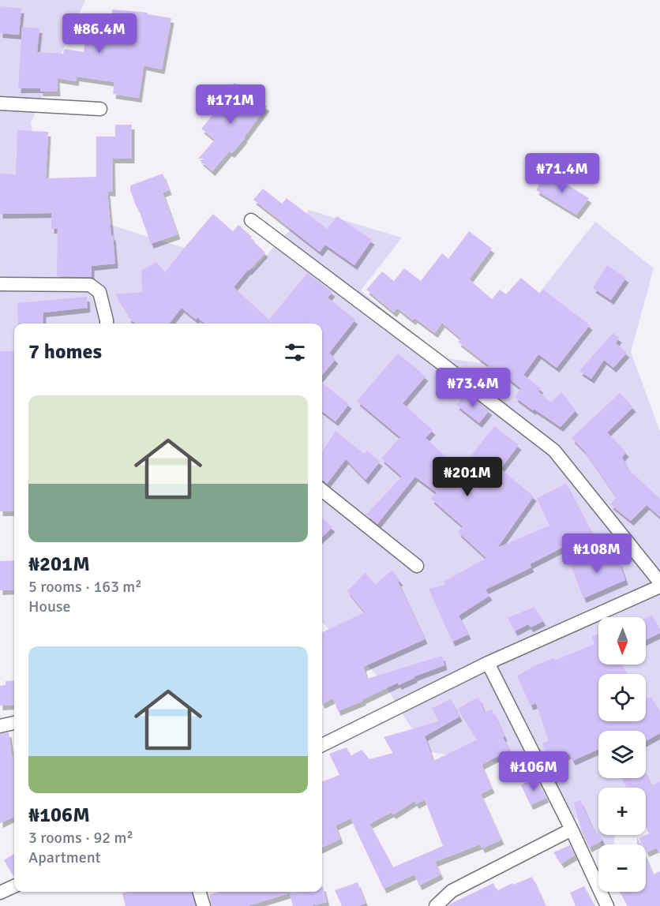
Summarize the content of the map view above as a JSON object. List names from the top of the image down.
{
  "north": "bottom",
  "page": {
    "price": [
      "₦86.4M",
      "₦171M",
      "₦71.4M",
      "₦73.4M",
      "₦201M",
      "₦108M",
      "₦106M"
    ],
    "heading": "7 homes",
    "list": [
      {
        "name": "₦201M",
        "note": "5 rooms · 163 m² · House"
      },
      {
        "name": "₦106M",
        "note": "3 rooms · 92 m² · Apartment"
      }
    ],
    "map_buttons": ["+", "−"]
  }
}
